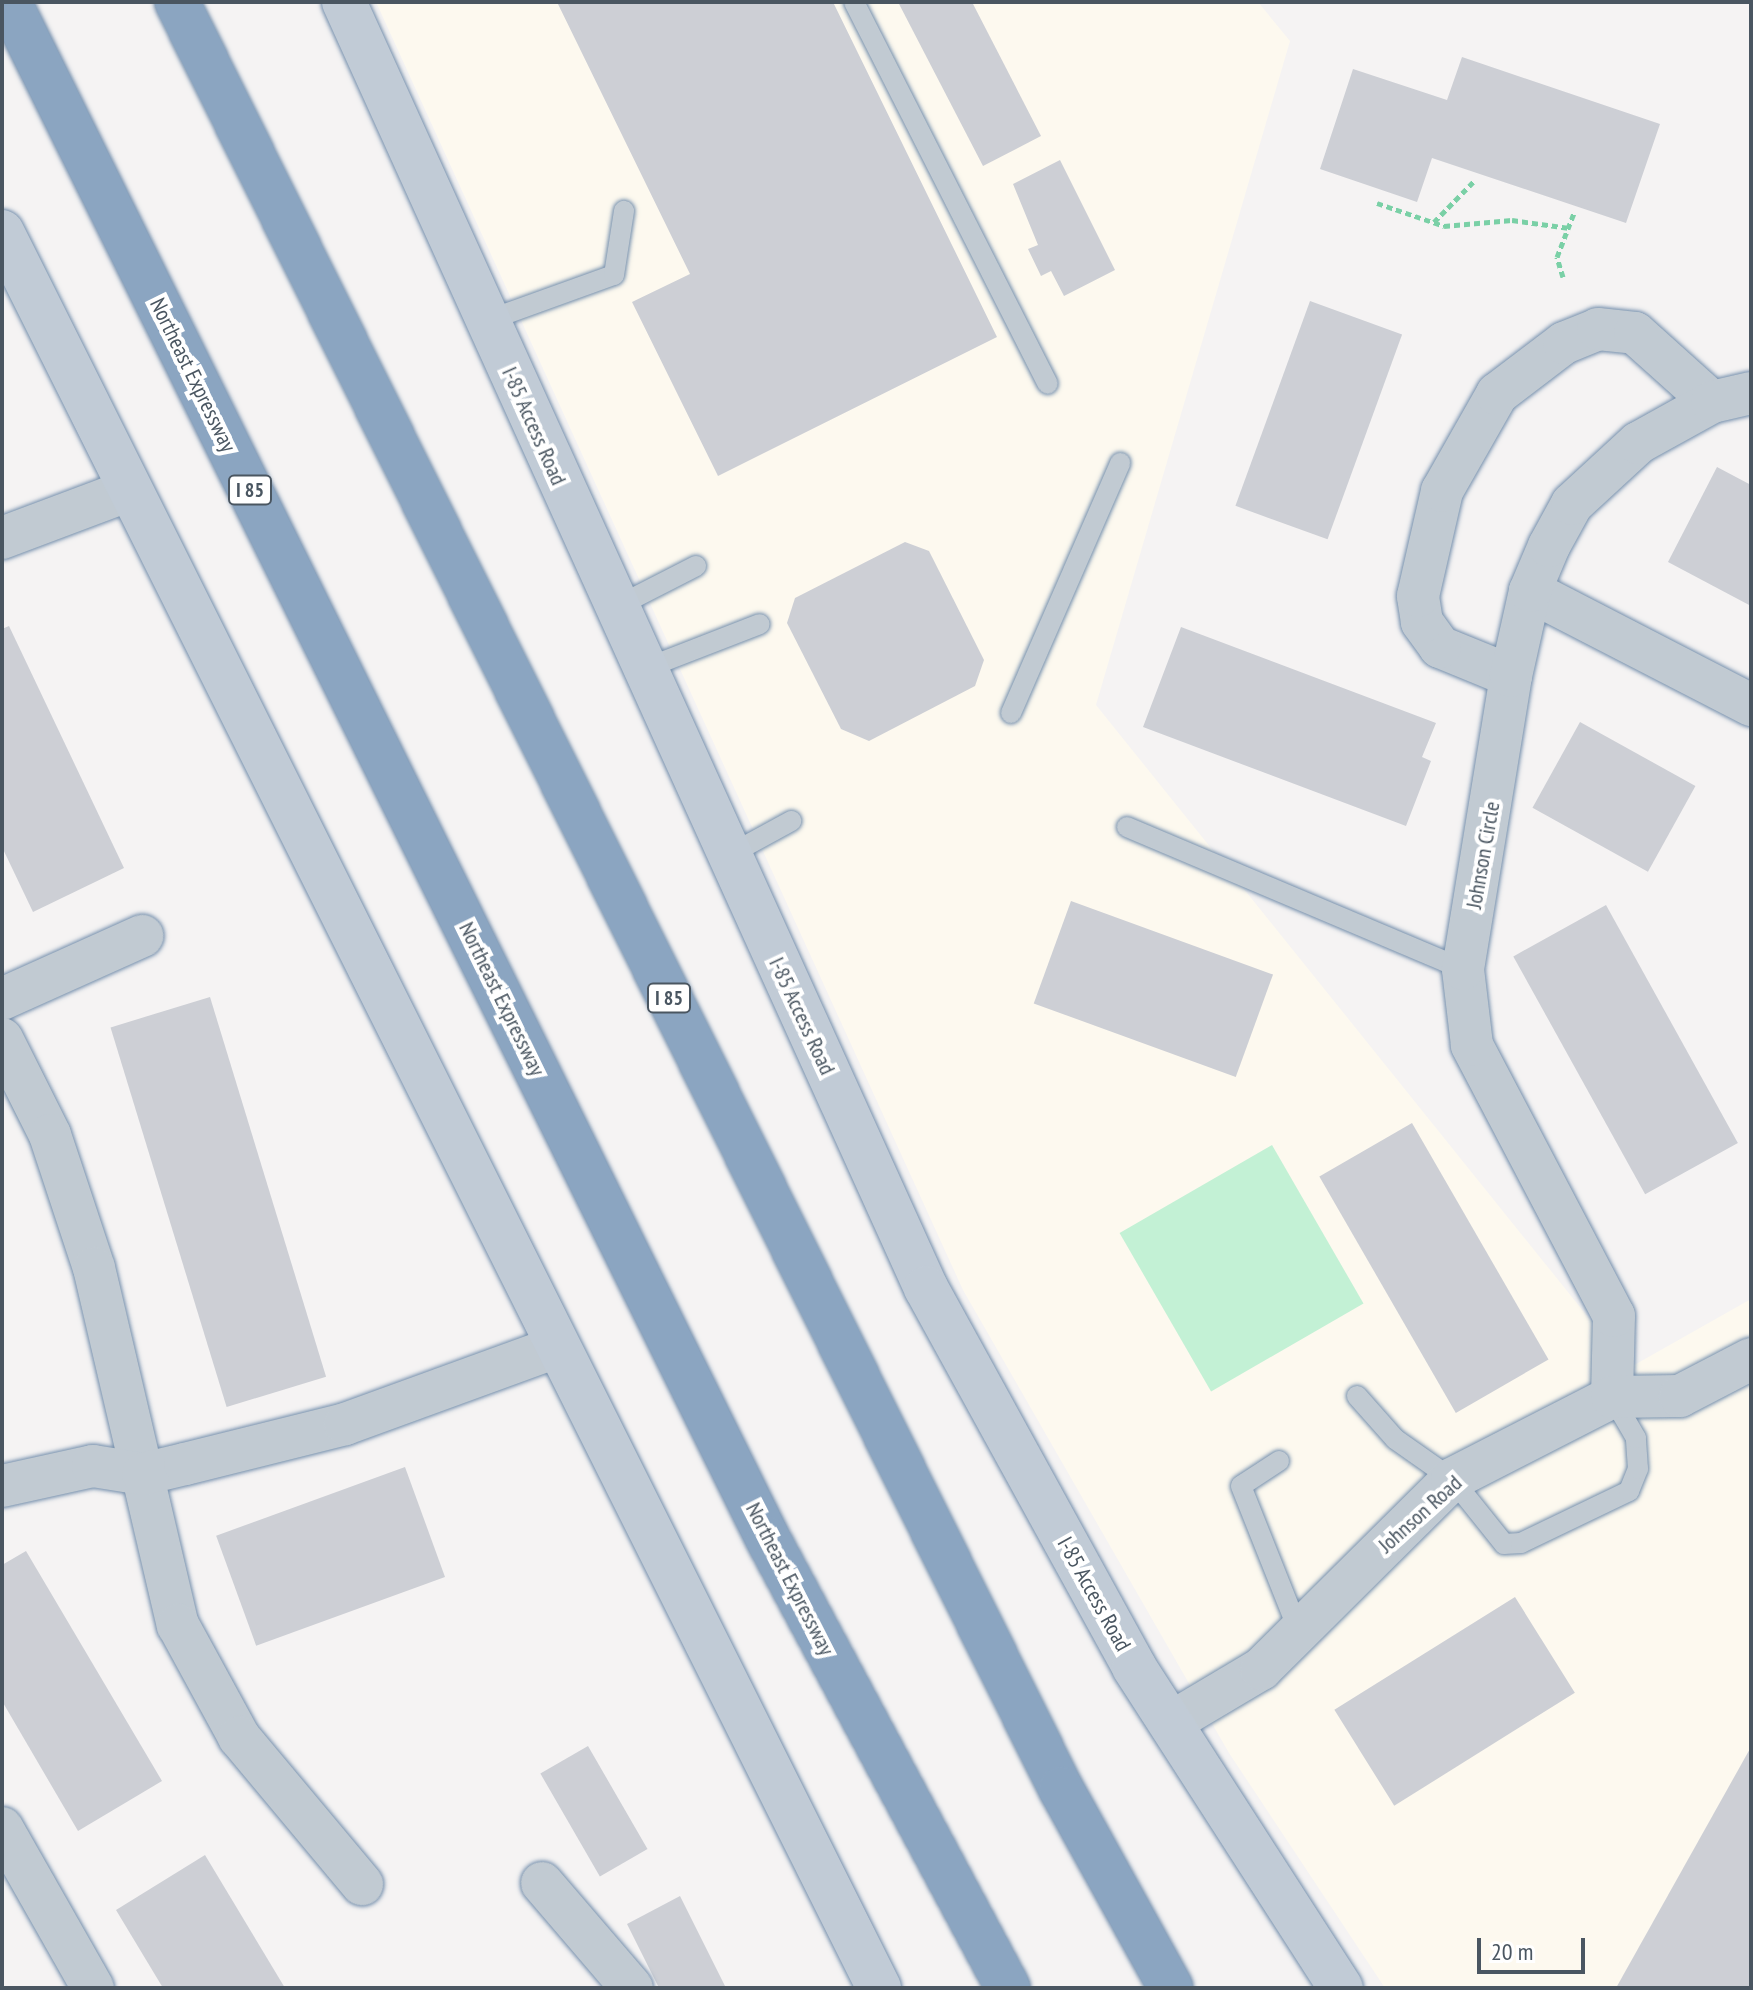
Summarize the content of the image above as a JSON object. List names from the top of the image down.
{
  "streets": {
    "highway": ["Northeast Expressway", "I 85"],
    "main road": ["I-85 Access Road"],
    "street": ["Johnson Circle", "Johnson Road"]
  },
  "crossings": [
    ["I-85 Access Road", "Johnson Road"],
    ["Johnson Circle", "Johnson Road"]
  ],
  "scale_bar": "20 m"
}
